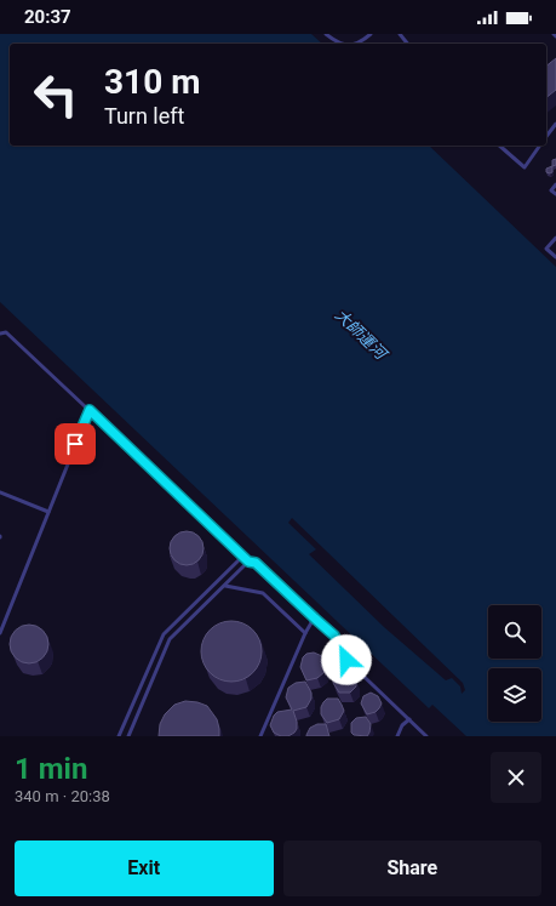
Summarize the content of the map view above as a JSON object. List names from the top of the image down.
{
  "water": ["大師運河"],
  "page": {
    "status": "20:37",
    "turn": ["310 m", "Turn left"],
    "heading": ["1 min", "340 m · 20:38"],
    "buttons": ["Exit", "Share"]
  }
}
